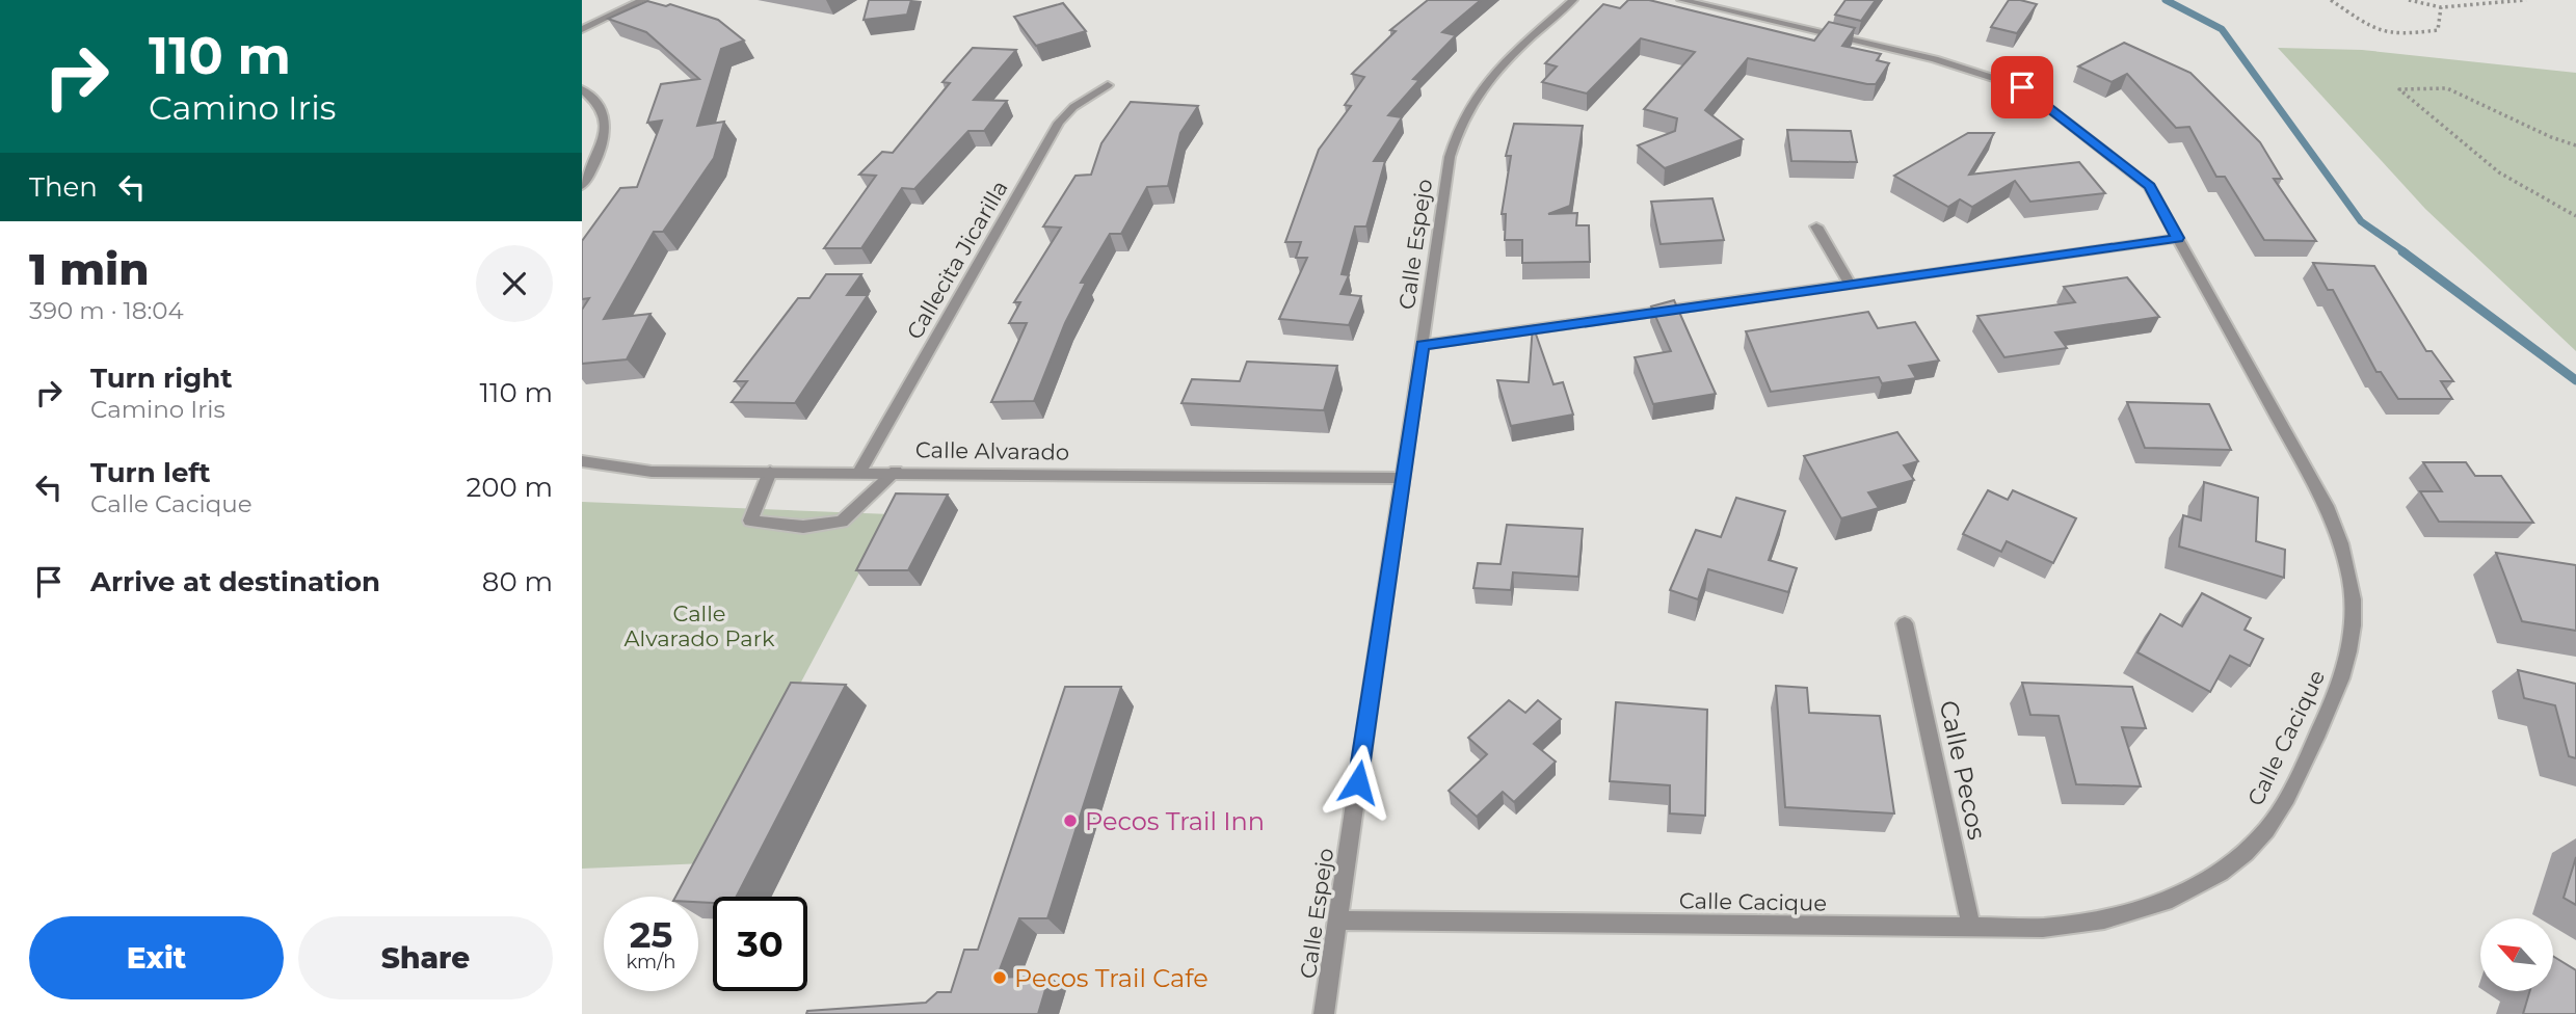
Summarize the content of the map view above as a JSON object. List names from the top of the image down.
{
  "streets": {
    "street": [
      "Calle Espejo",
      "Callecita Jicarilla",
      "Calle Alvarado",
      "Calle Cacique",
      "Calle Pecos"
    ]
  },
  "crossings": [
    ["Calle Espejo", "Calle Alvarado"],
    ["Calle Espejo", "Calle Cacique"],
    ["Callecita Jicarilla", "Calle Alvarado"],
    ["Calle Cacique", "Calle Pecos"]
  ],
  "parks": ["Calle Alvarado Park"],
  "places": ["Pecos Trail Inn", "Pecos Trail Cafe"],
  "north": "top left",
  "page": {
    "turn": ["110 m", "Camino Iris"],
    "then": "Then",
    "heading": ["1 min", "390 m · 18:04"],
    "list": [
      {
        "name": "Turn right",
        "note": "Camino Iris",
        "value": "110 m"
      },
      {
        "name": "Turn left",
        "note": "Calle Cacique",
        "value": "200 m"
      },
      {
        "name": "Arrive at destination",
        "value": "80 m"
      }
    ],
    "speed": "25 km/h",
    "limit": "30",
    "buttons": ["Exit", "Share"]
  }
}
